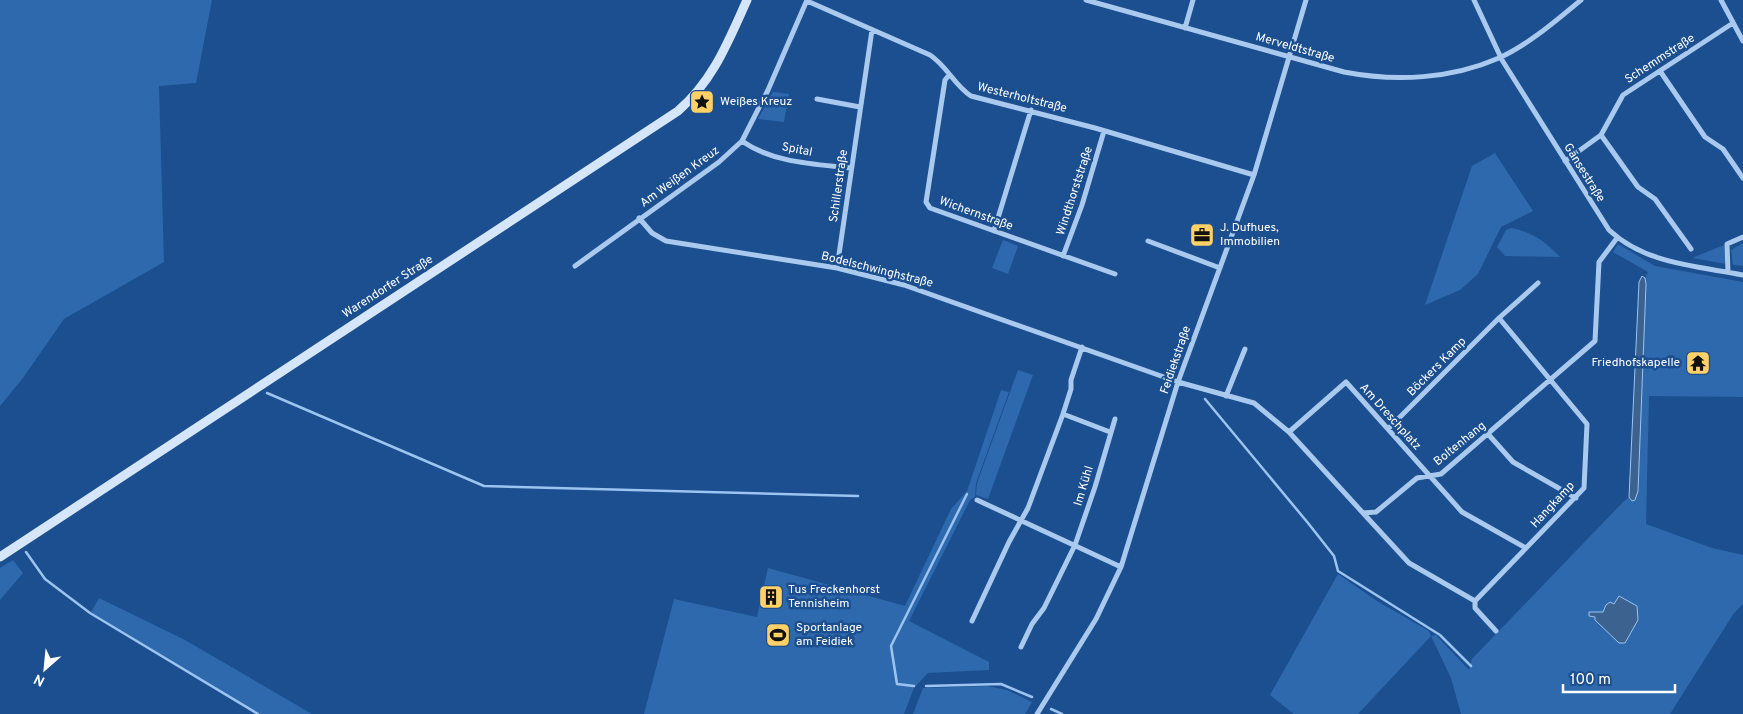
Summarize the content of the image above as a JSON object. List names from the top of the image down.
{
  "streets": {
    "main road": ["Warendorfer Straße"],
    "street": [
      "Merveldtstraße",
      "Schemmstraße",
      "Westerholtstraße",
      "Spital",
      "Gänsestraße",
      "Am Weißen Kreuz",
      "Schillerstraße",
      "Windthorststraße",
      "Wichernstraße",
      "Bodelschwinghstraße",
      "Feidiekstraße",
      "Böckers Kamp",
      "Am Dreschplatz",
      "Boltenhang",
      "Im Kühl",
      "Hangkamp"
    ]
  },
  "crossings": [
    ["Merveldtstraße", "Gänsestraße"],
    ["Merveldtstraße", "Feidiekstraße"],
    ["Schemmstraße", "Gänsestraße"],
    ["Westerholtstraße", "Am Weißen Kreuz"],
    ["Westerholtstraße", "Schillerstraße"],
    ["Westerholtstraße", "Windthorststraße"],
    ["Westerholtstraße", "Wichernstraße"],
    ["Westerholtstraße", "Feidiekstraße"],
    ["Spital", "Am Weißen Kreuz"],
    ["Spital", "Schillerstraße"],
    ["Gänsestraße", "Boltenhang"],
    ["Am Weißen Kreuz", "Bodelschwinghstraße"],
    ["Schillerstraße", "Bodelschwinghstraße"],
    ["Windthorststraße", "Wichernstraße"],
    ["Bodelschwinghstraße", "Feidiekstraße"],
    ["Böckers Kamp", "Am Dreschplatz"],
    ["Am Dreschplatz", "Boltenhang"],
    ["Am Dreschplatz", "Hangkamp"],
    ["Boltenhang", "Hangkamp"]
  ],
  "places": {
    "place": ["Weißes Kreuz"],
    "office": ["J. Dufhues, Immobilien"],
    "temple": ["Friedhofskapelle"],
    "building": ["Tus Freckenhorst Tennisheim"],
    "sports": ["Sportanlage am Feidiek"]
  },
  "scale_bar": "100 m",
  "north": "bottom left"
}
